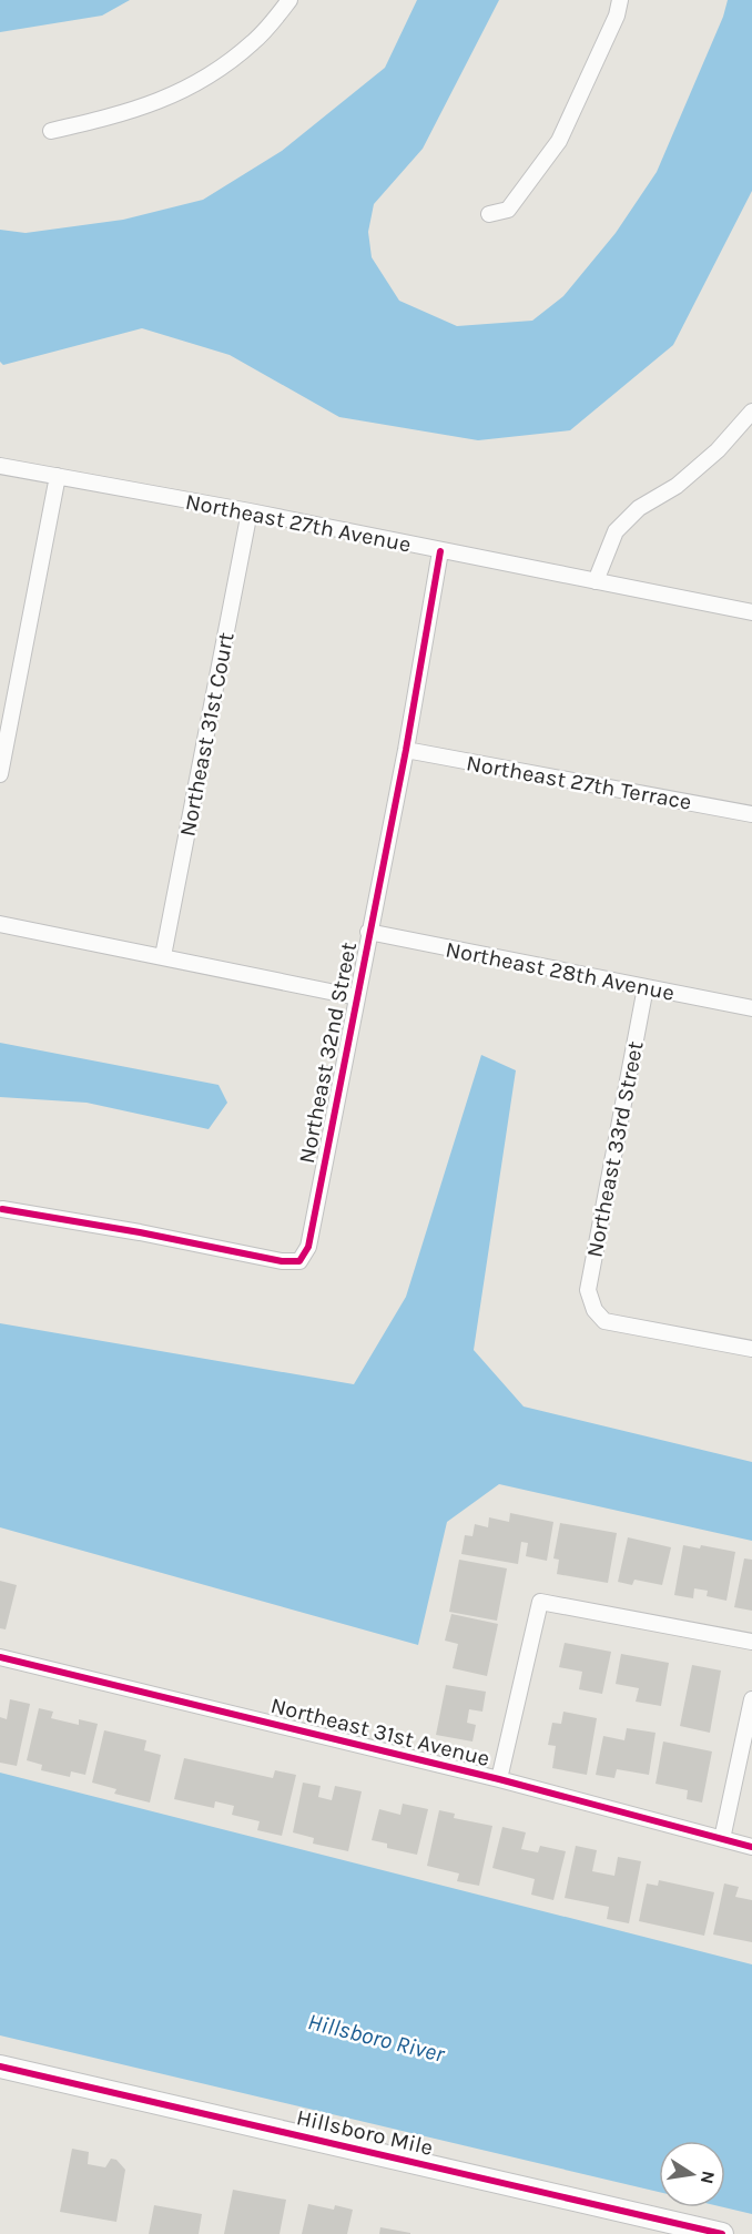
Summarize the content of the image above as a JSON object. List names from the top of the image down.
{
  "streets": {
    "main road": ["Hillsboro Mile"],
    "street": [
      "Northeast 27th Avenue",
      "Northeast 31st Court",
      "Northeast 27th Terrace",
      "Northeast 28th Avenue",
      "Northeast 32nd Street",
      "Northeast 33rd Street",
      "Northeast 31st Avenue"
    ]
  },
  "crossings": [
    ["Northeast 27th Avenue", "Northeast 31st Court"],
    ["Northeast 27th Avenue", "Northeast 32nd Street"],
    ["Northeast 27th Terrace", "Northeast 32nd Street"],
    ["Northeast 28th Avenue", "Northeast 32nd Street"],
    ["Northeast 28th Avenue", "Northeast 33rd Street"]
  ],
  "water": ["Hillsboro River"],
  "north": "right"
}
